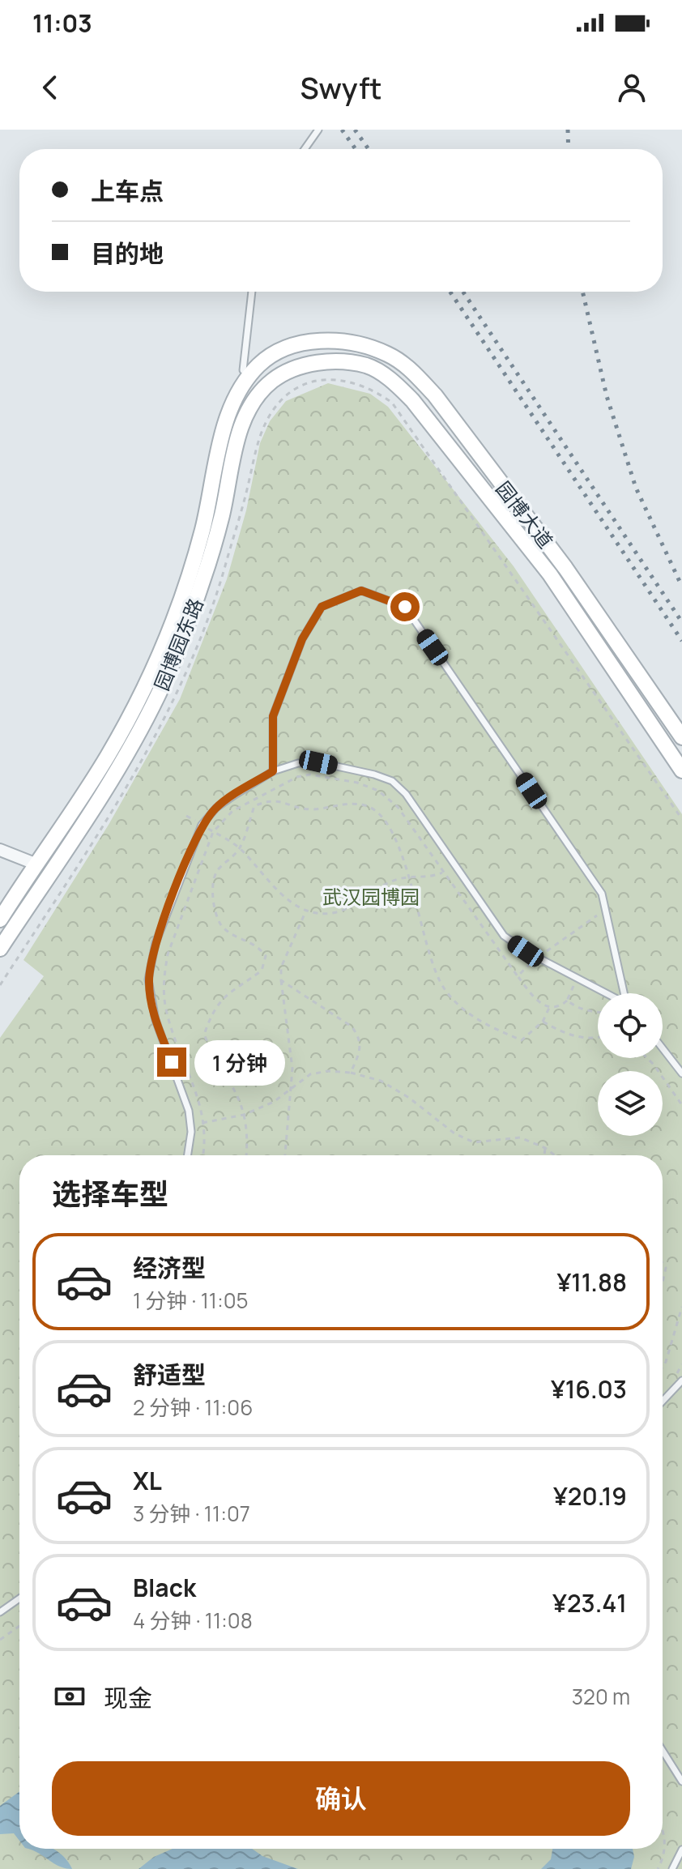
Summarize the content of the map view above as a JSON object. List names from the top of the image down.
{
  "streets": {
    "main road": ["园博大道", "园博园东路"]
  },
  "crossings": [
    ["园博大道", "园博园东路"]
  ],
  "parks": ["武汉园博园"],
  "page": {
    "status": "11:03",
    "header": "Swyft",
    "banner": ["上车点", "目的地"],
    "bubble": "1 分钟",
    "heading": "选择车型",
    "list": [
      {
        "name": "经济型",
        "note": "1 分钟 · 11:05",
        "value": "¥11.88"
      },
      {
        "name": "舒适型",
        "note": "2 分钟 · 11:06",
        "value": "¥16.03"
      },
      {
        "name": "XL",
        "note": "3 分钟 · 11:07",
        "value": "¥20.19"
      },
      {
        "name": "Black",
        "note": "4 分钟 · 11:08",
        "value": "¥23.41"
      }
    ],
    "pay": ["现金", "320 m"],
    "buttons": "确认"
  }
}
